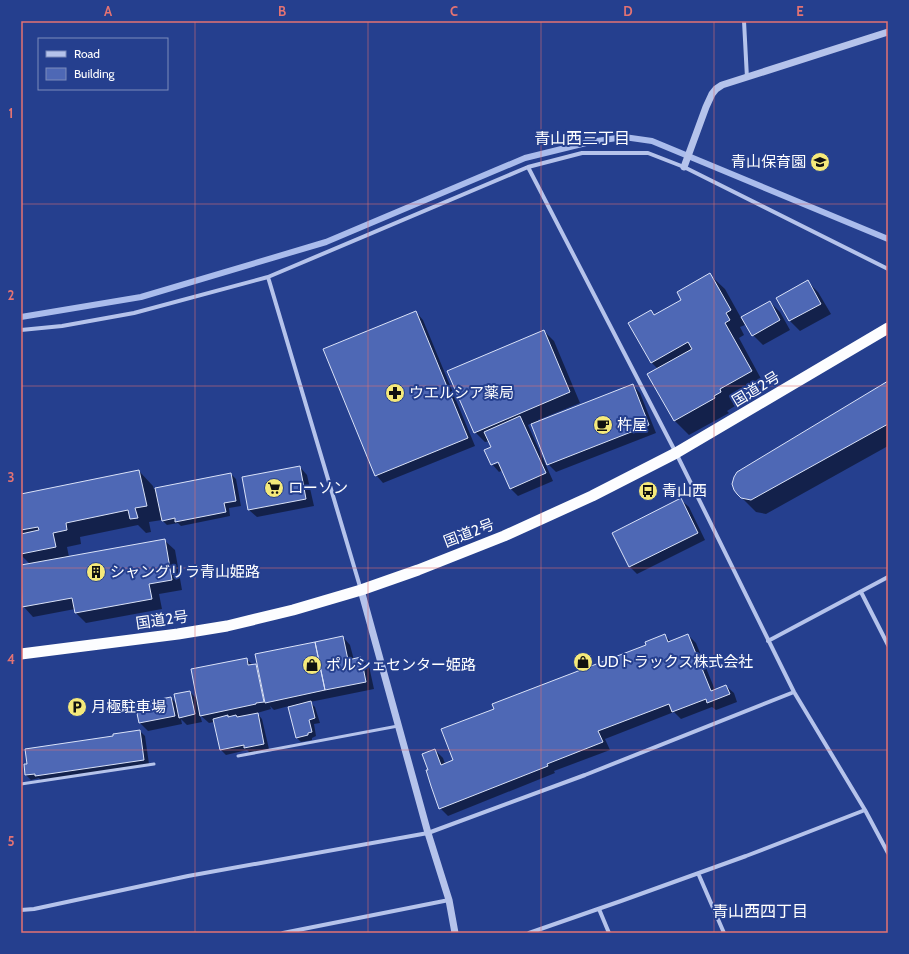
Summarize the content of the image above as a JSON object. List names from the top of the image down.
{
  "streets": {
    "highway": ["国道2号"]
  },
  "districts": ["青山西三丁目", "青山西四丁目"],
  "places": {
    "school or university": ["青山保育園"],
    "pharmacy": ["ウエルシア薬局"],
    "cafe": ["杵屋"],
    "supermarket": ["ローソン"],
    "bus stop": ["青山西"],
    "building": ["シャングリラ青山姫路"],
    "shop": ["UDトラックス株式会社", "ポルシェセンター姫路"],
    "parking": ["月極駐車場"]
  },
  "legend": ["Road", "Building"],
  "grid": {
    "columns": [
      "A",
      "B",
      "C",
      "D",
      "E"
    ],
    "rows": [
      "1",
      "2",
      "3",
      "4",
      "5"
    ]
  }
}
